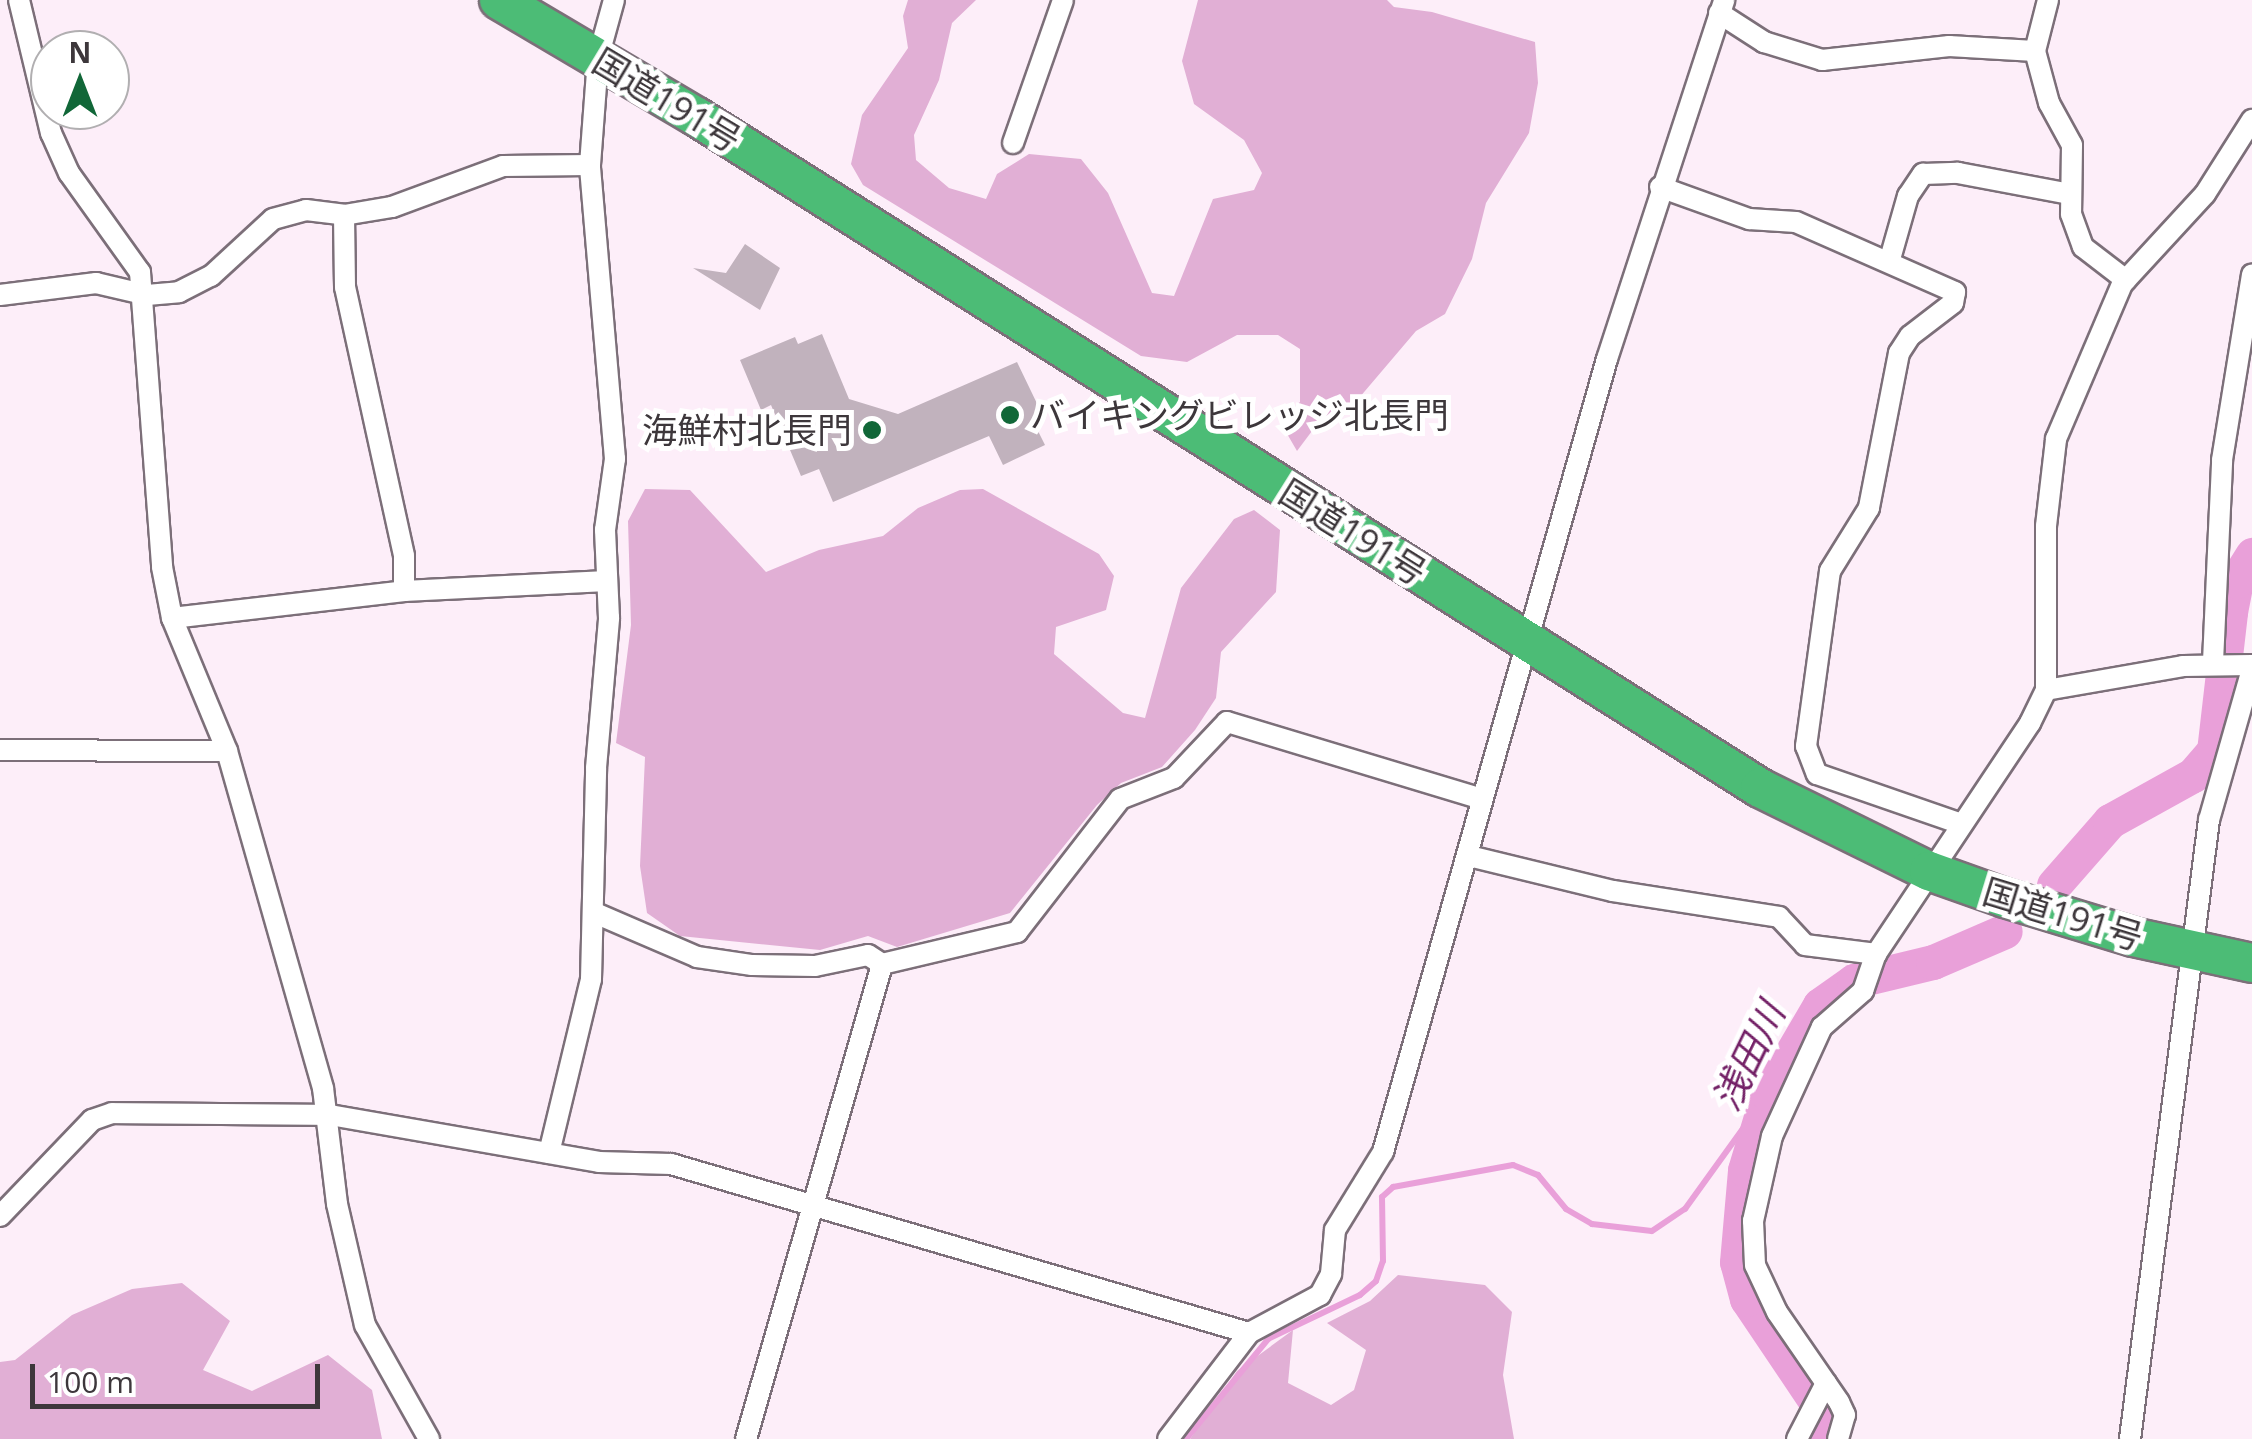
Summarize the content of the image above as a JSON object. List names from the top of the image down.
{
  "streets": {
    "highway": ["国道191号"]
  },
  "water": ["浅田川"],
  "places": ["バイキングビレッジ北長門", "海鮮村北長門"],
  "scale_bar": "100 m",
  "north": "top"
}
